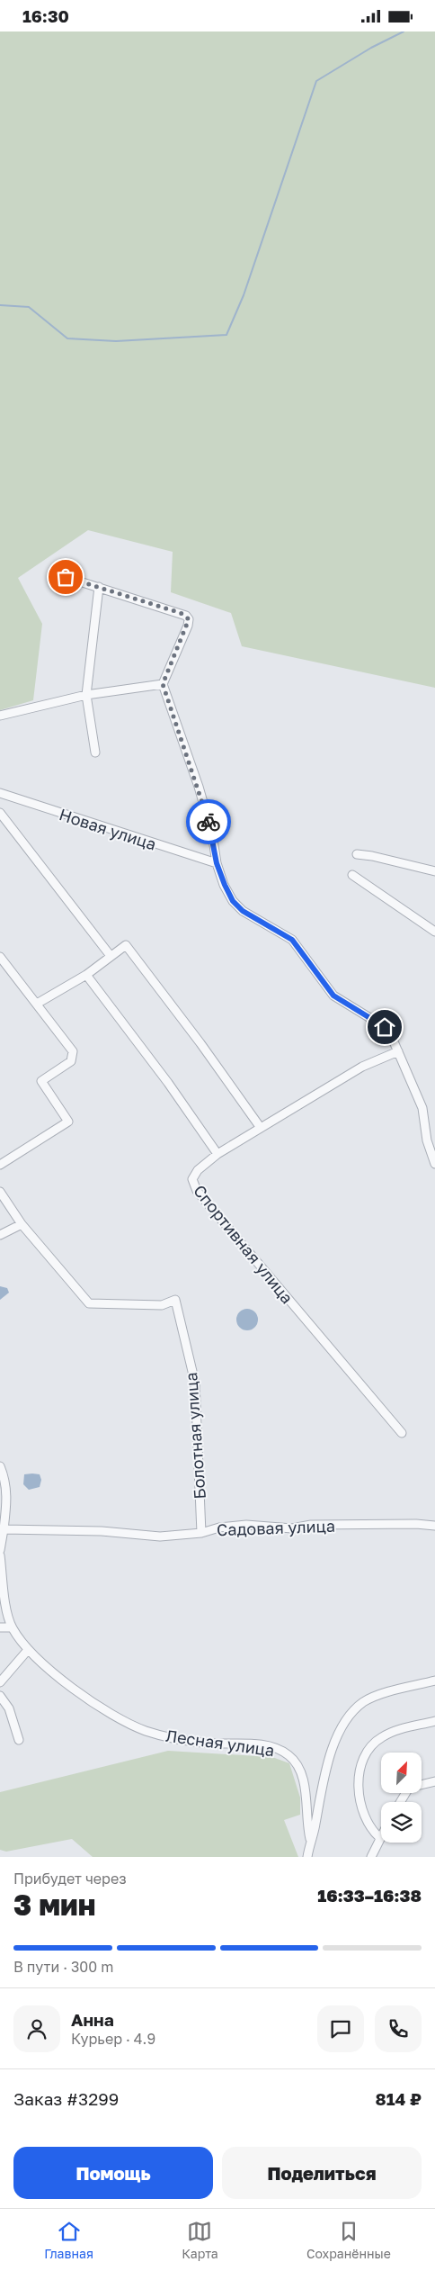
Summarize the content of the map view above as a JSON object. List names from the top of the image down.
{
  "streets": {
    "street": [
      "Новая улица",
      "Спортивная улица",
      "Болотная улица",
      "Садовая улица",
      "Лесная улица"
    ]
  },
  "crossings": [
    ["Болотная улица", "Садовая улица"]
  ],
  "north": "top right",
  "page": {
    "status": "16:30",
    "heading": ["3 мин", "Прибудет через", "16:33–16:38"],
    "panel": [
      "Анна",
      "Курьер · 4.9",
      "Заказ #3299",
      "814 ₽"
    ],
    "bar": "В пути · 300 m",
    "buttons": ["Помощь", "Поделиться"],
    "tabs": ["Главная", "Карта", "Сохранённые"]
  }
}
